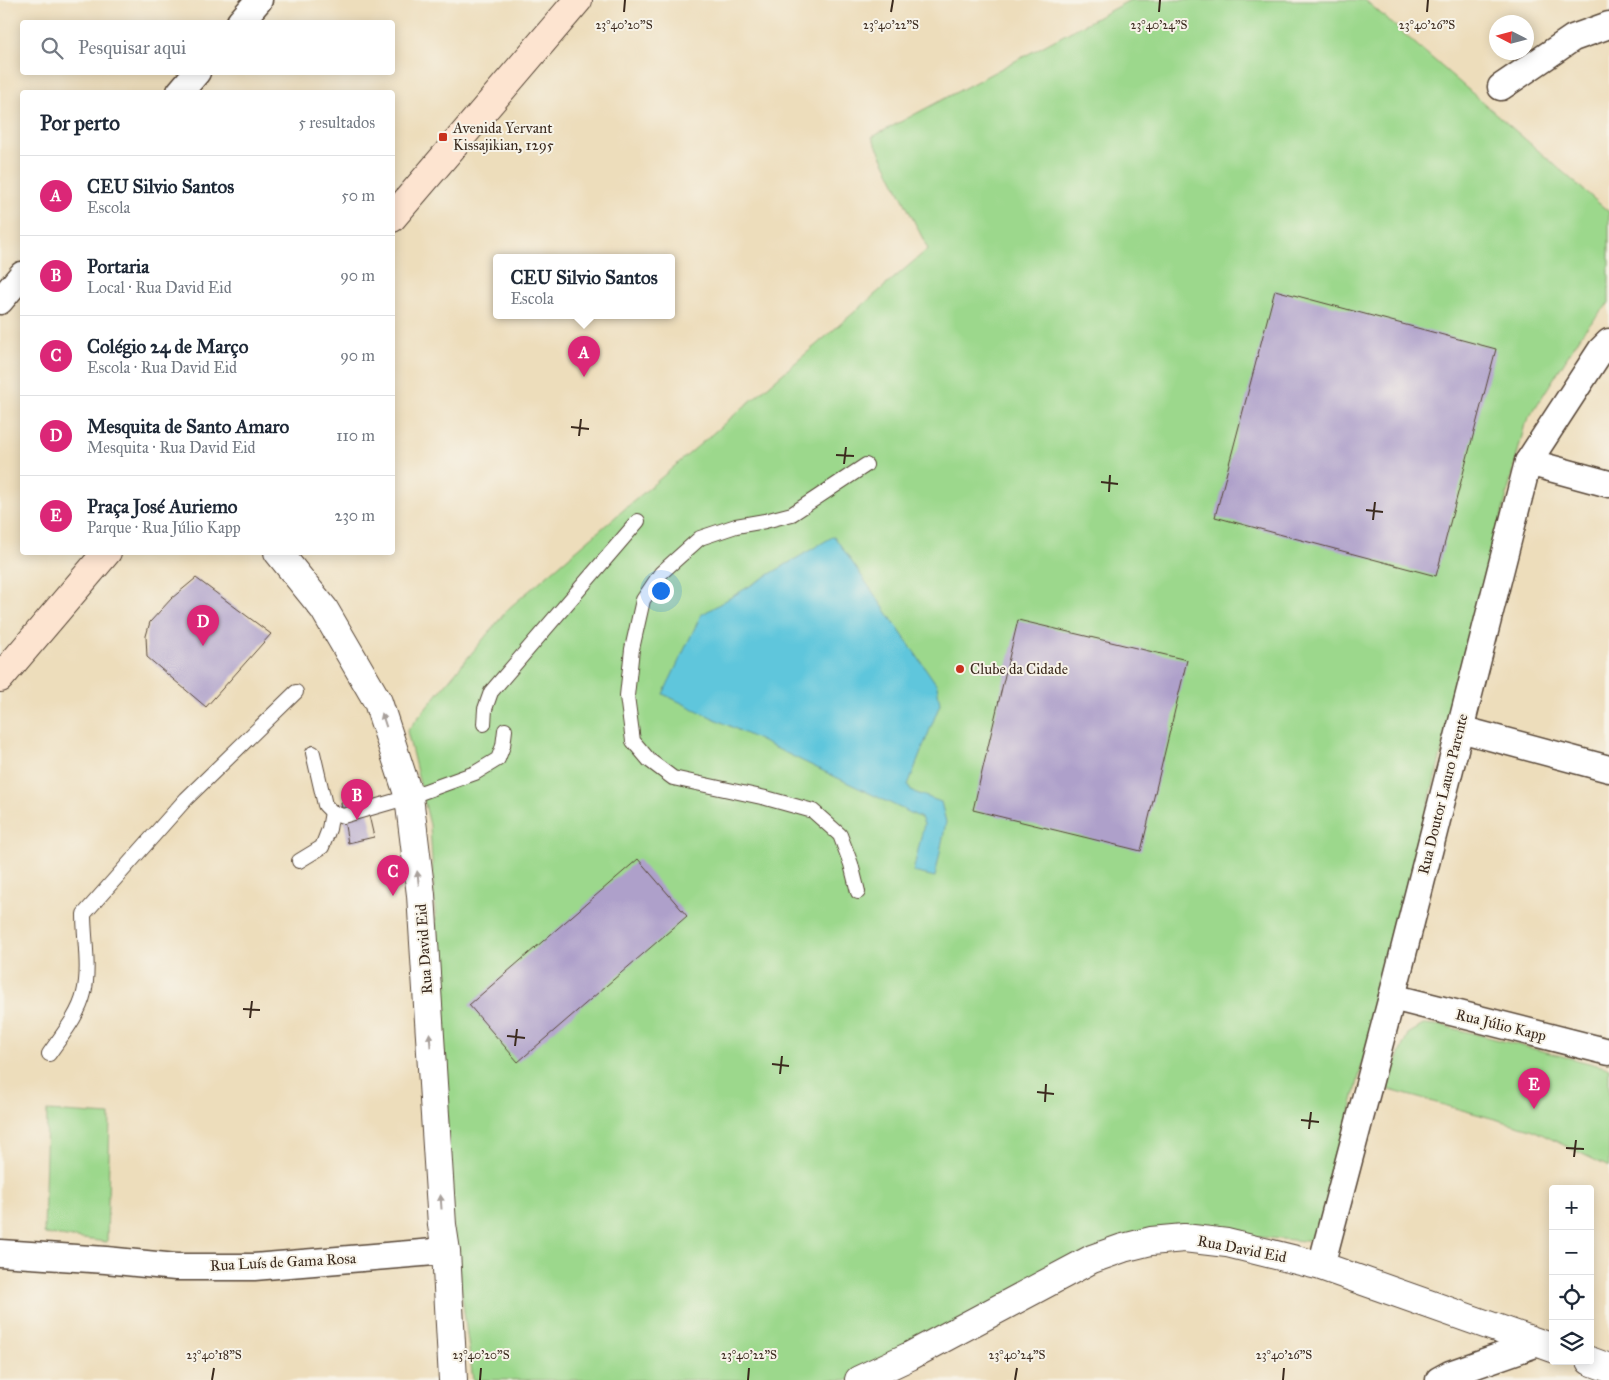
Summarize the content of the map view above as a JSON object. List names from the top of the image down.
{
  "streets": {
    "street": [
      "Rua Doutor Lauro Parente",
      "Rua David Eid",
      "Rua Júlio Kapp",
      "Rua Luís de Gama Rosa"
    ]
  },
  "crossings": [
    ["Rua Doutor Lauro Parente", "Rua David Eid"],
    ["Rua Doutor Lauro Parente", "Rua Júlio Kapp"],
    ["Rua David Eid", "Rua Luís de Gama Rosa"]
  ],
  "one_way": ["Rua David Eid"],
  "places": {
    "transit": ["Avenida Yervant Kissajikian, 1295"],
    "other": ["Clube da Cidade"]
  },
  "north": "left",
  "page": {
    "search": "Pesquisar aqui",
    "heading": ["Por perto", "5 resultados"],
    "list": [
      {
        "mark": "A",
        "name": "CEU Silvio Santos",
        "note": "Escola",
        "value": "50 m"
      },
      {
        "mark": "B",
        "name": "Portaria",
        "note": "Local · Rua David Eid",
        "value": "90 m"
      },
      {
        "mark": "C",
        "name": "Colégio 24 de Março",
        "note": "Escola · Rua David Eid",
        "value": "90 m"
      },
      {
        "mark": "D",
        "name": "Mesquita de Santo Amaro",
        "note": "Mesquita · Rua David Eid",
        "value": "110 m"
      },
      {
        "mark": "E",
        "name": "Praça José Auriemo",
        "note": "Parque · Rua Júlio Kapp",
        "value": "230 m"
      }
    ],
    "popup": ["CEU Silvio Santos", "Escola"],
    "pins": [
      "A",
      "D",
      "B",
      "C",
      "E"
    ],
    "map_buttons": ["+", "−"]
  },
  "coordinates": [
    "23°40'20\"S",
    "23°40'22\"S",
    "23°40'24\"S",
    "23°40'26\"S",
    "23°40'18\"S"
  ]
}
